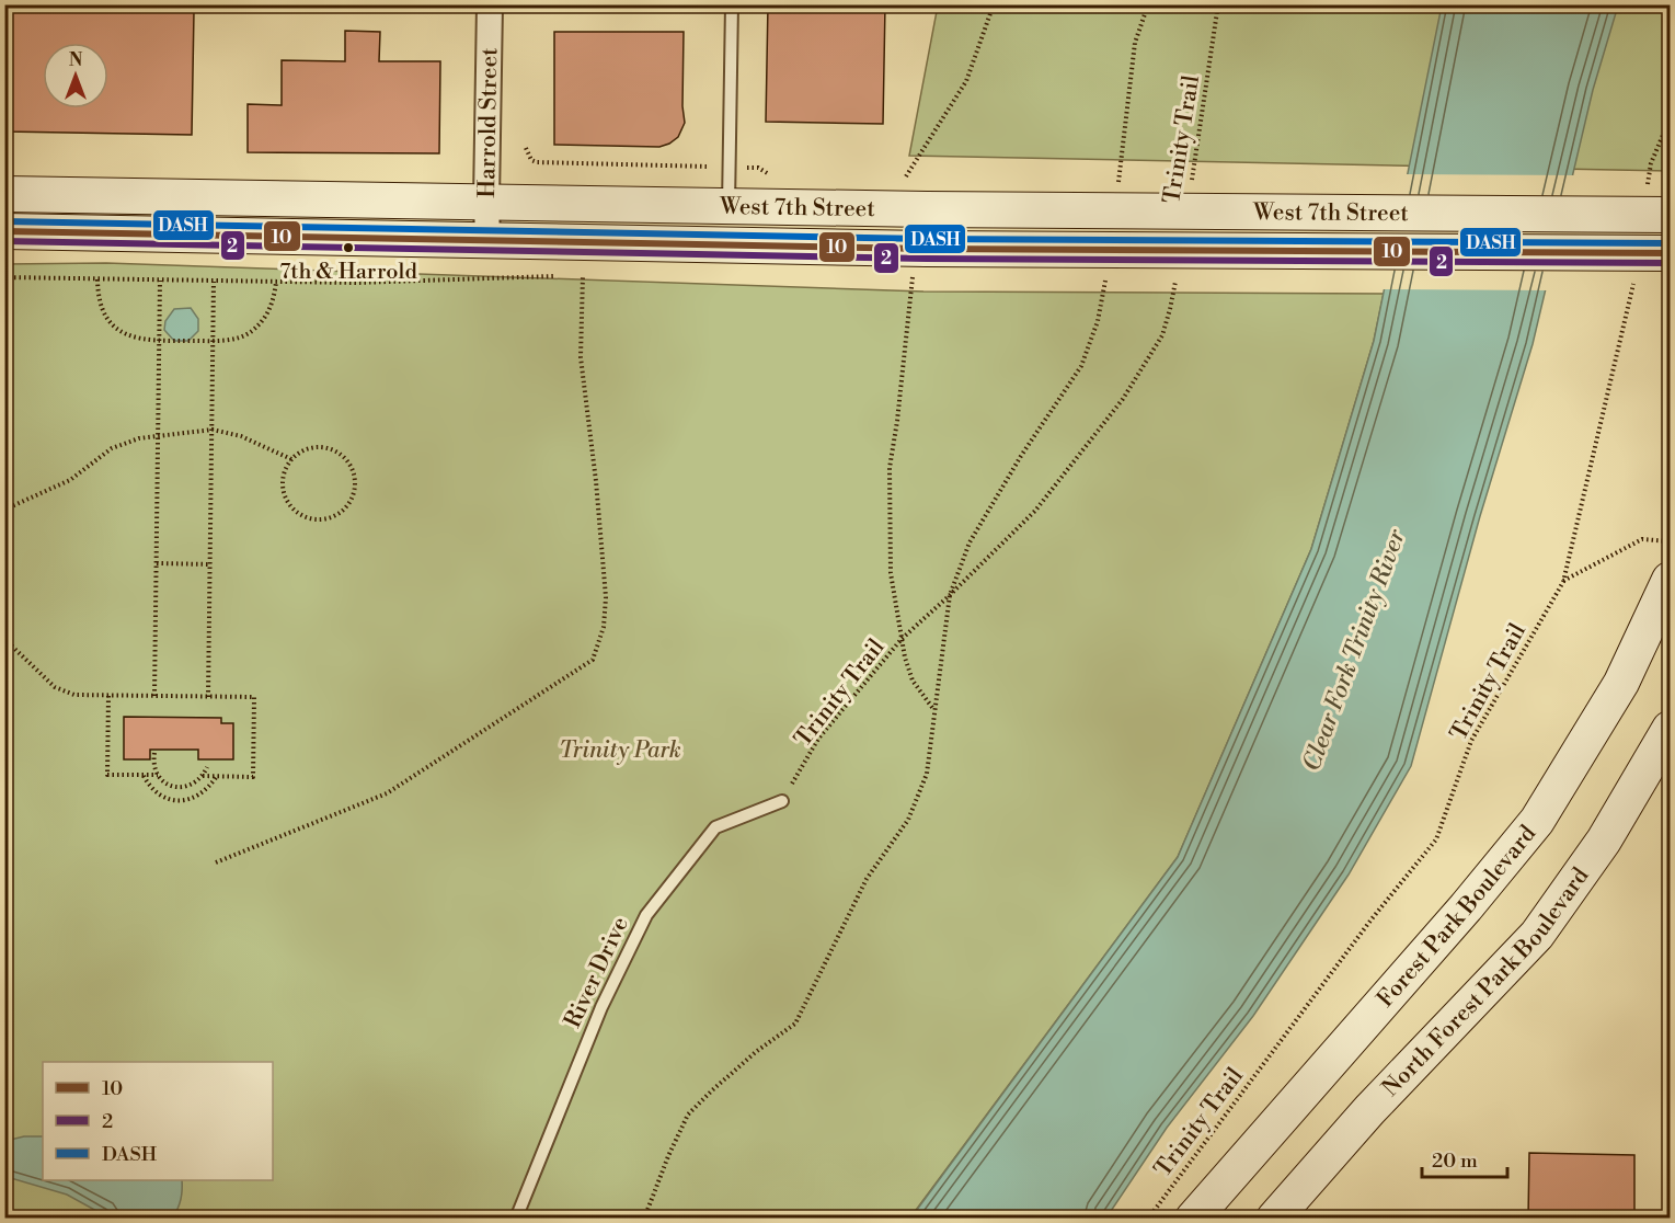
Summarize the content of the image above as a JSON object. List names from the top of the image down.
{
  "streets": {
    "main road": ["West 7th Street", "Forest Park Boulevard", "North Forest Park Boulevard"],
    "street": ["Harrold Street"],
    "lane": ["River Drive"],
    "path": ["Trinity Trail"]
  },
  "crossings": [
    ["Harrold Street", "West 7th Street"],
    ["Trinity Trail", "West 7th Street"],
    ["Trinity Trail", "River Drive"]
  ],
  "water": ["Clear Fork Trinity River"],
  "parks": ["Trinity Park"],
  "places": ["7th & Harrold"],
  "lines": ["transit line DASH", "transit line 10", "transit line 2"],
  "legend": ["10", "2", "DASH"],
  "scale_bar": "20 m",
  "north": "top"
}
